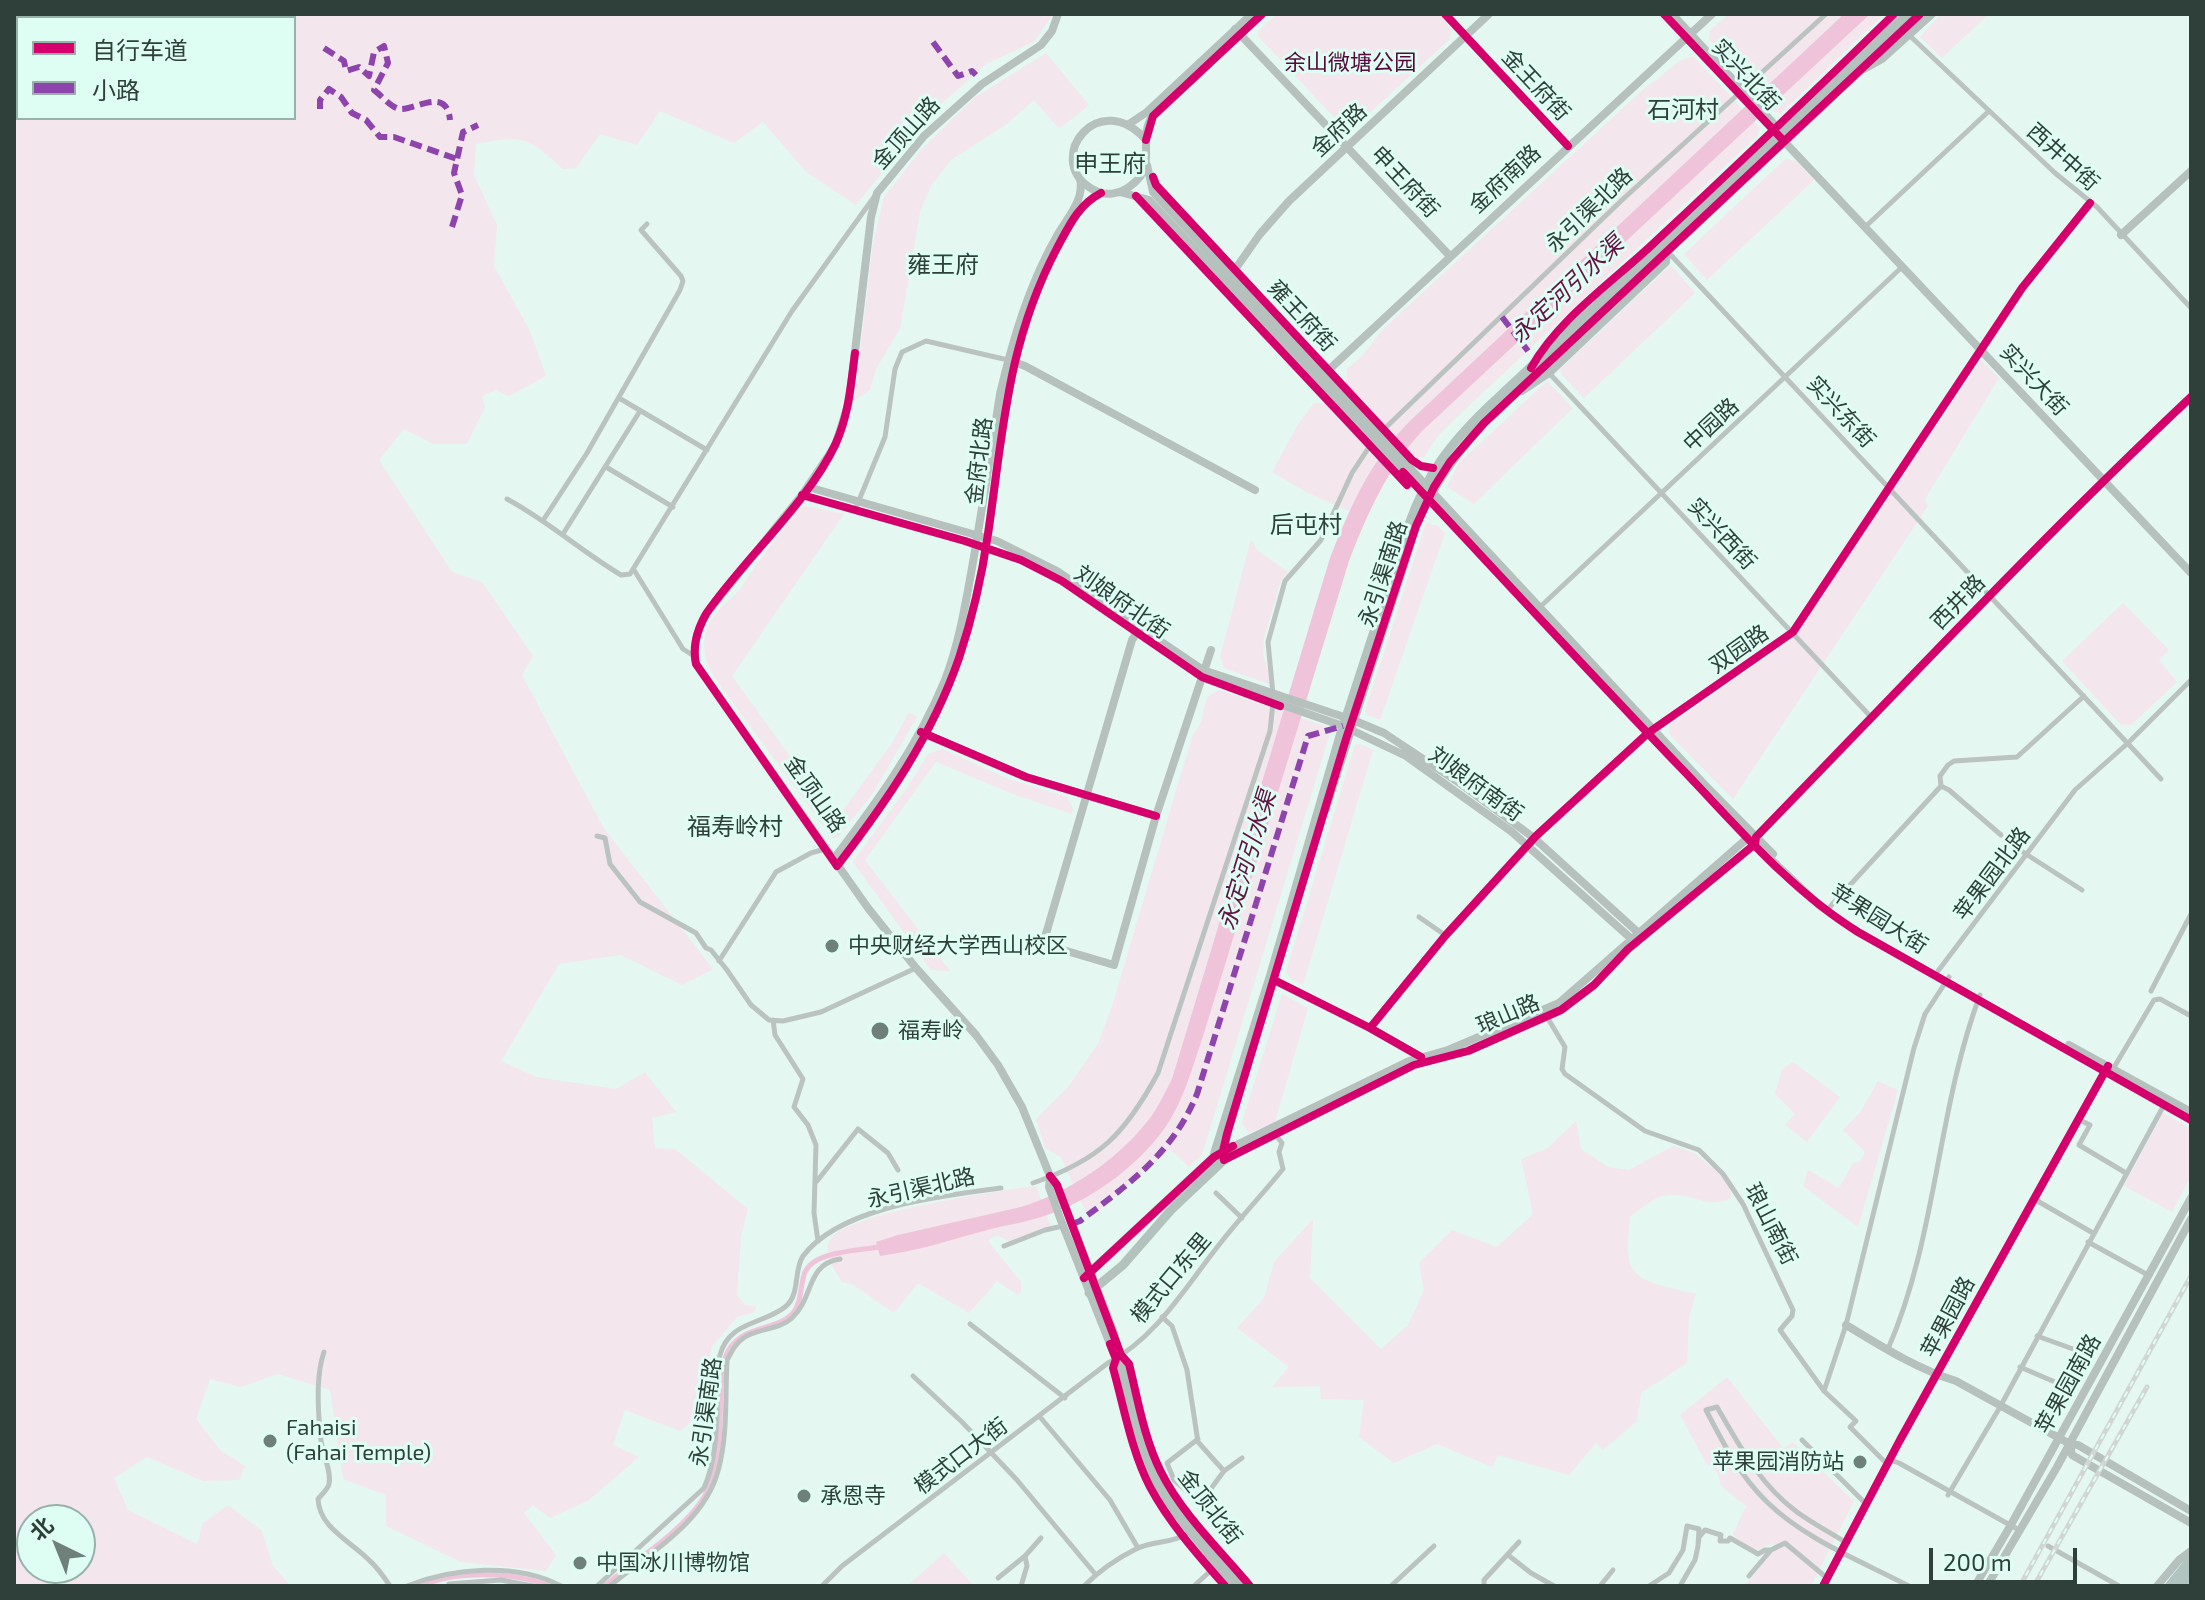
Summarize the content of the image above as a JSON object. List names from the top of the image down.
{
  "streets": {
    "main road": ["永引渠南路"],
    "street": [
      "实兴北街",
      "金王府街",
      "金府路",
      "金顶山路",
      "西井中街",
      "金府南路",
      "申王府街",
      "永引渠北路",
      "雍王府街",
      "实兴大街",
      "实兴东街",
      "中园路",
      "金府北路",
      "实兴西街",
      "刘娘府北街",
      "西井路",
      "双园路",
      "刘娘府南街",
      "苹果园北路",
      "苹果园大街",
      "琅山路",
      "琅山南街",
      "模式口东里",
      "苹果园路",
      "苹果园南路",
      "模式口大街",
      "金顶北街"
    ]
  },
  "crossings": [
    ["实兴北街", "金府南路"],
    ["实兴北街", "永引渠北路"],
    ["实兴北街", "实兴大街"],
    ["实兴北街", "永引渠南路"],
    ["金王府街", "金府路"],
    ["金王府街", "金府南路"],
    ["金府路", "申王府街"],
    ["金府路", "雍王府街"],
    ["金顶山路", "永引渠北路"],
    ["金顶山路", "金府北路"],
    ["金顶山路", "刘娘府北街"],
    ["金顶山路", "金顶北街"],
    ["西井中街", "双园路"],
    ["金府南路", "申王府街"],
    ["金府南路", "雍王府街"],
    ["永引渠北路", "雍王府街"],
    ["永引渠北路", "刘娘府北街"],
    ["永引渠北路", "金顶北街"],
    ["雍王府街", "金府北路"],
    ["雍王府街", "苹果园大街"],
    ["实兴大街", "中园路"],
    ["实兴大街", "永引渠南路"],
    ["实兴大街", "西井路"],
    ["实兴大街", "双园路"],
    ["实兴东街", "中园路"],
    ["实兴东街", "永引渠南路"],
    ["实兴东街", "西井路"],
    ["实兴东街", "双园路"],
    ["实兴东街", "苹果园北路"],
    ["中园路", "实兴西街"],
    ["中园路", "苹果园大街"],
    ["金府北路", "刘娘府北街"],
    ["实兴西街", "西井路"],
    ["实兴西街", "双园路"],
    ["永引渠南路", "刘娘府南街"],
    ["永引渠南路", "苹果园大街"],
    ["永引渠南路", "琅山路"],
    ["永引渠南路", "金顶北街"],
    ["刘娘府北街", "刘娘府南街"],
    ["西井路", "苹果园大街"],
    ["西井路", "琅山路"],
    ["双园路", "刘娘府南街"],
    ["双园路", "苹果园大街"],
    ["刘娘府南街", "琅山路"],
    ["苹果园北路", "苹果园大街"],
    ["苹果园大街", "琅山路"],
    ["苹果园大街", "苹果园路"],
    ["琅山路", "琅山南街"],
    ["琅山路", "模式口东里"],
    ["琅山南街", "苹果园路"],
    ["模式口东里", "模式口大街"],
    ["模式口东里", "金顶北街"],
    ["模式口大街", "金顶北街"]
  ],
  "districts": [
    "石河村",
    "申王府",
    "雍王府",
    "后屯村",
    "福寿岭村"
  ],
  "water": ["永定河引水渠"],
  "parks": ["余山微塘公园"],
  "places": [
    "中央财经大学西山校区",
    "福寿岭",
    "Fahaisi (Fahai Temple)",
    "苹果园消防站",
    "承恩寺",
    "中国冰川博物馆"
  ],
  "legend": ["自行车道", "小路"],
  "scale_bar": "200 m",
  "north": "top left"
}
